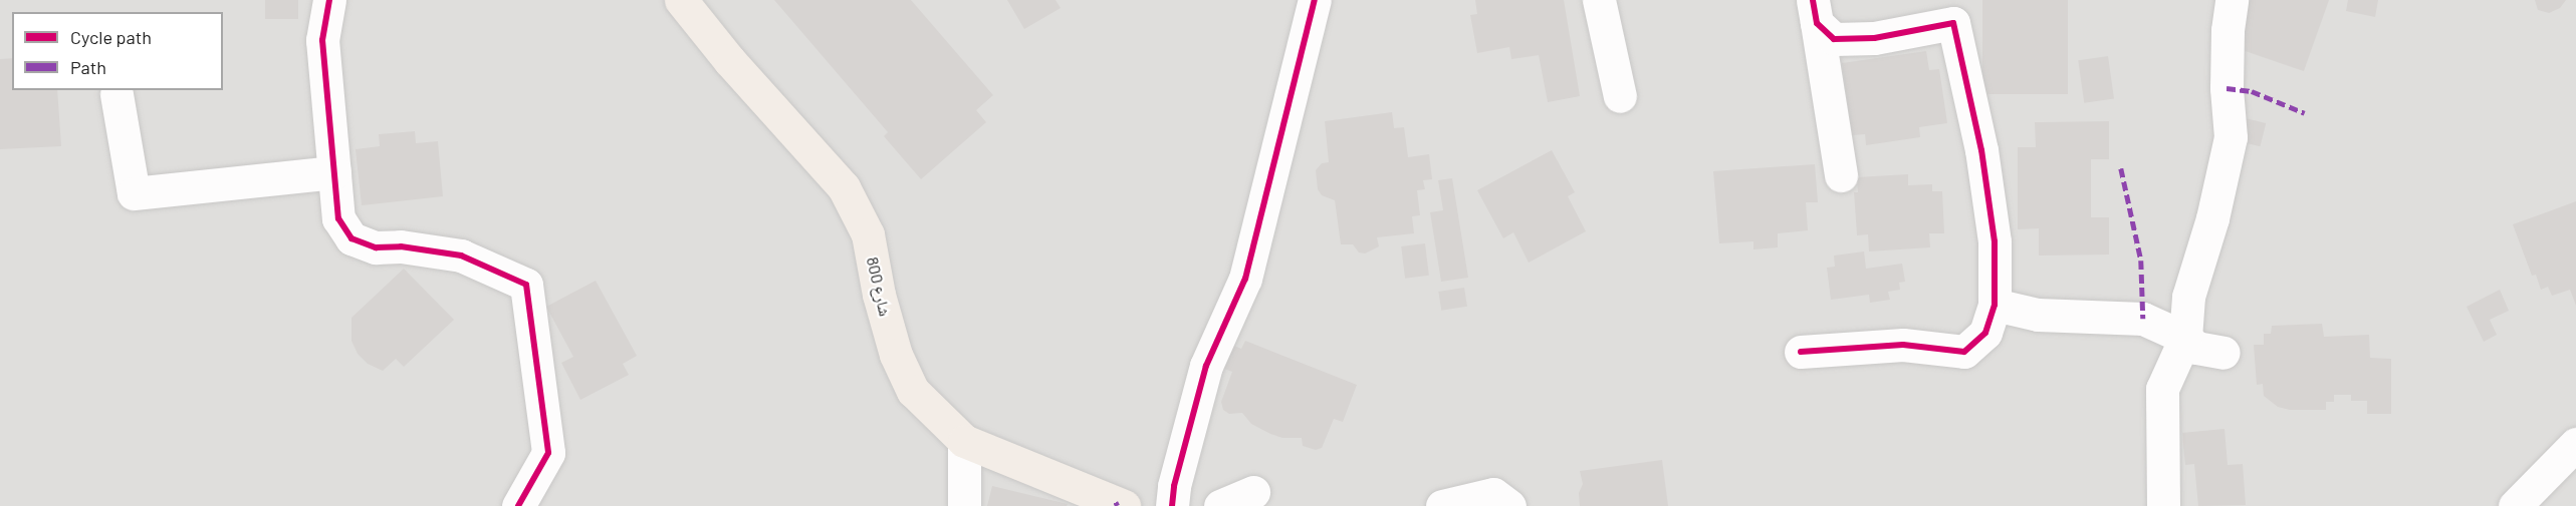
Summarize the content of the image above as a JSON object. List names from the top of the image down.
{
  "streets": {
    "main road": ["شارع 800"]
  },
  "legend": ["Cycle path", "Path"]
}
